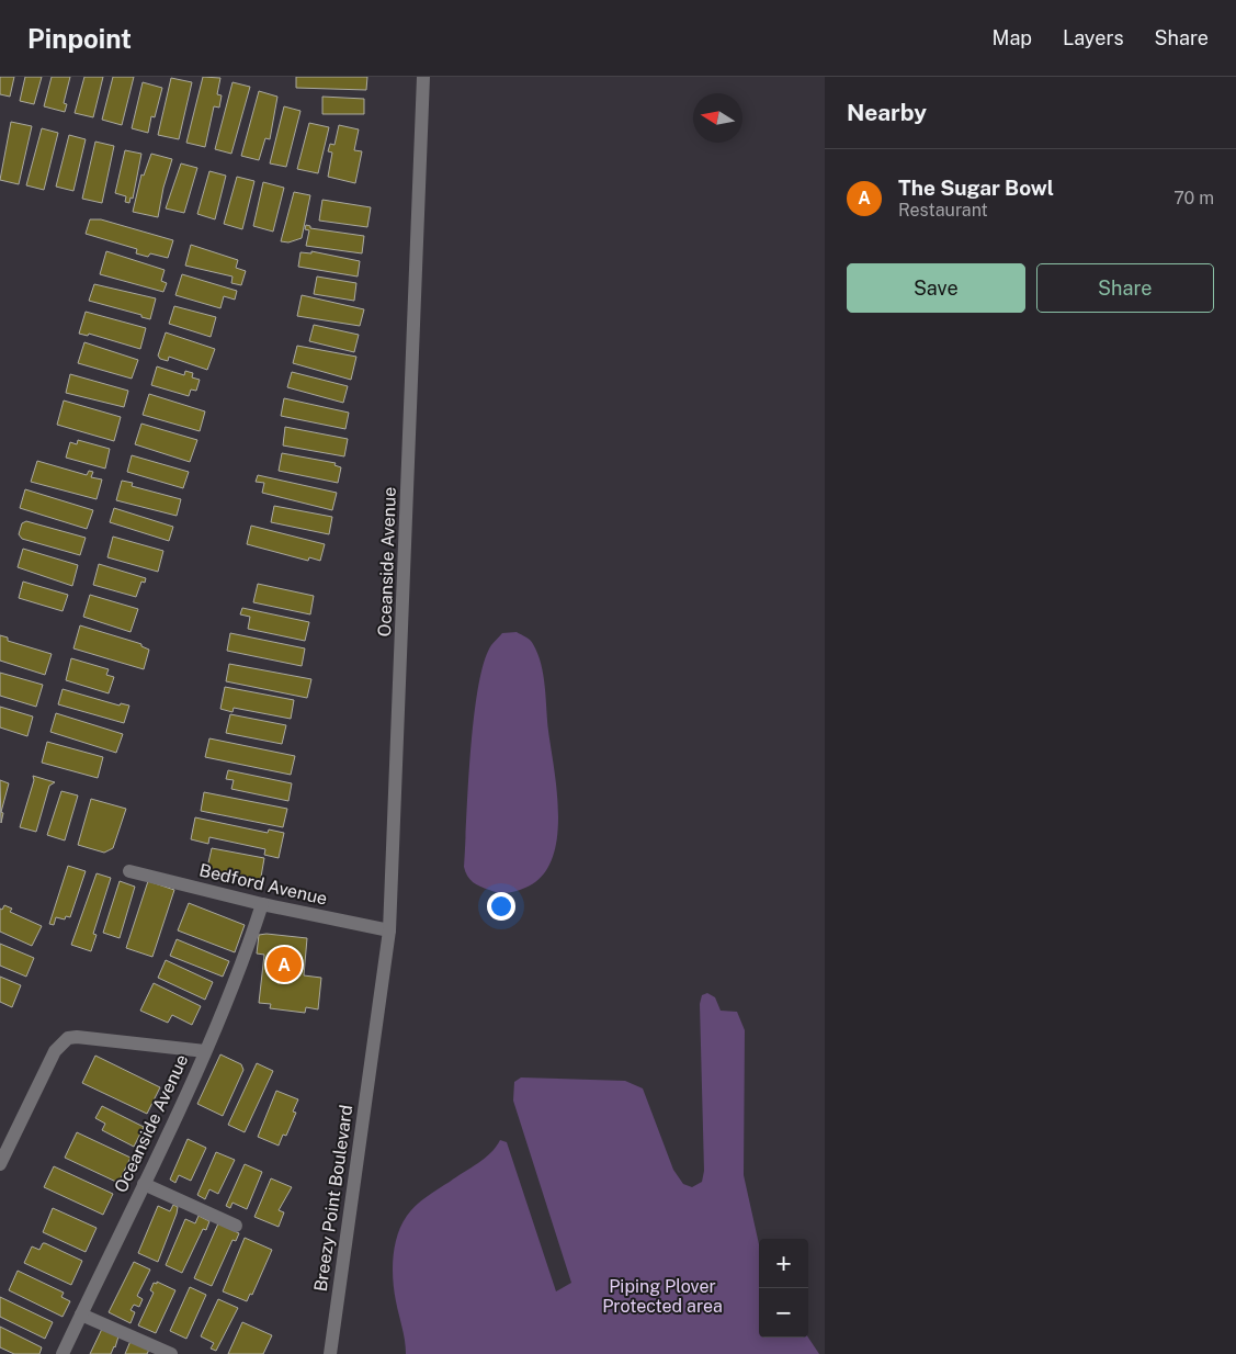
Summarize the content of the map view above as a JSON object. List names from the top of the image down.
{
  "streets": {
    "street": ["Oceanside Avenue", "Bedford Avenue", "Breezy Point Boulevard"]
  },
  "crossings": [
    ["Oceanside Avenue", "Bedford Avenue"],
    ["Oceanside Avenue", "Breezy Point Boulevard"]
  ],
  "parks": ["Piping Plover Protected area"],
  "north": "left",
  "page": {
    "header": "Pinpoint",
    "nav": ["Map", "Layers", "Share"],
    "heading": "Nearby",
    "list": [
      {
        "mark": "A",
        "name": "The Sugar Bowl",
        "note": "Restaurant",
        "value": "70 m"
      }
    ],
    "buttons": ["Save", "Share"],
    "pins": "A",
    "map_buttons": ["+", "−"]
  }
}
